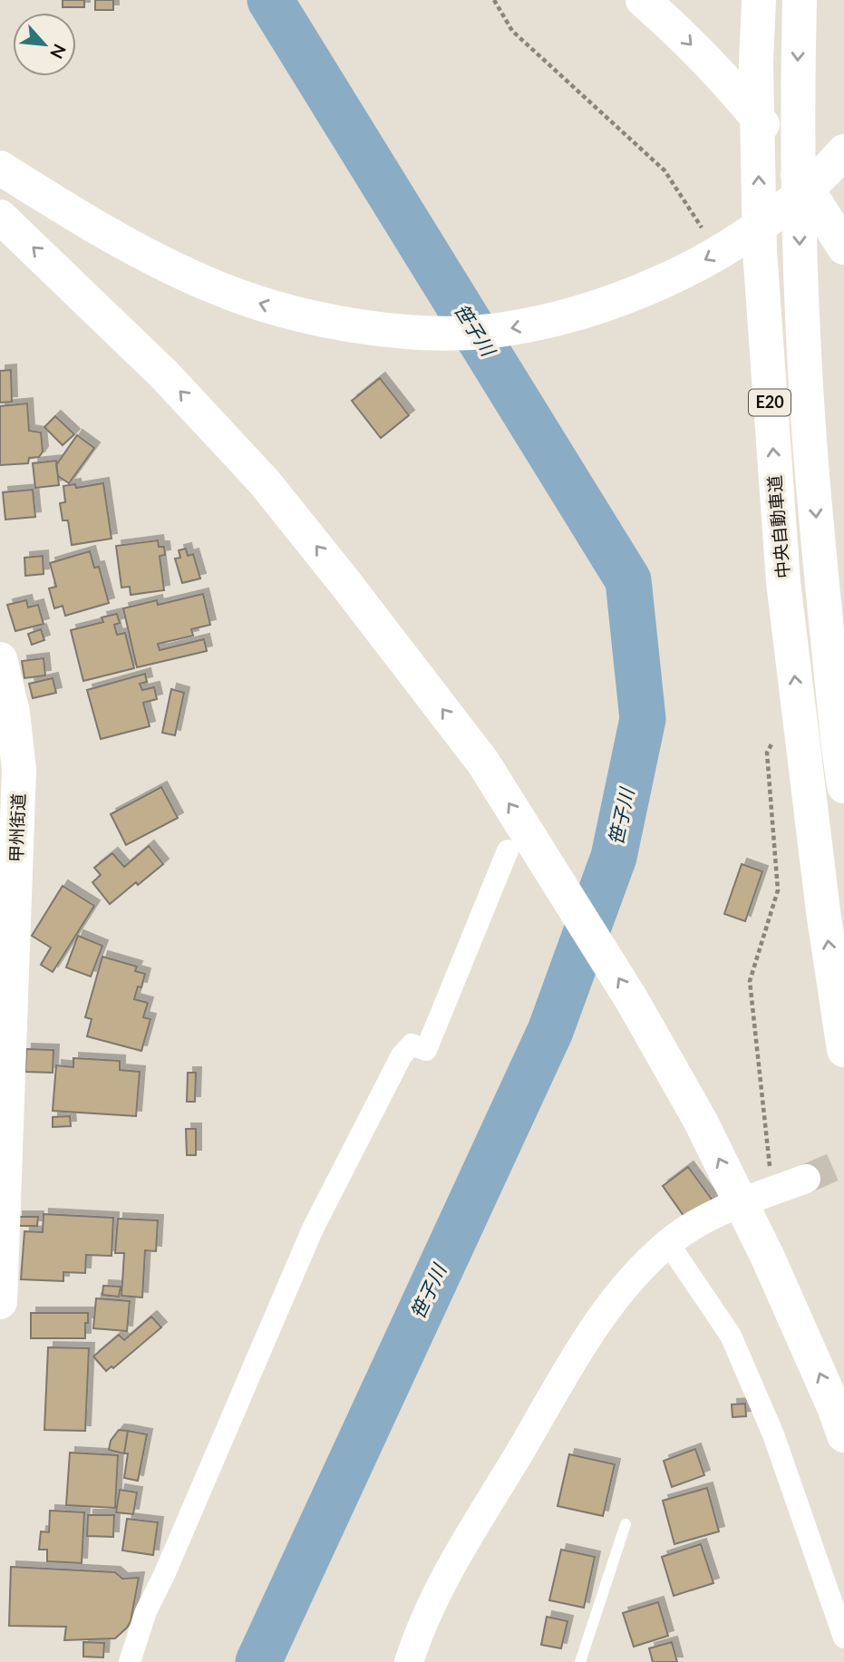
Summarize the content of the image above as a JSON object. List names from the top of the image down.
{
  "streets": {
    "highway": ["E20", "中央自動車道", "甲州街道"]
  },
  "water": ["笹子川"],
  "north": "bottom right"
}
